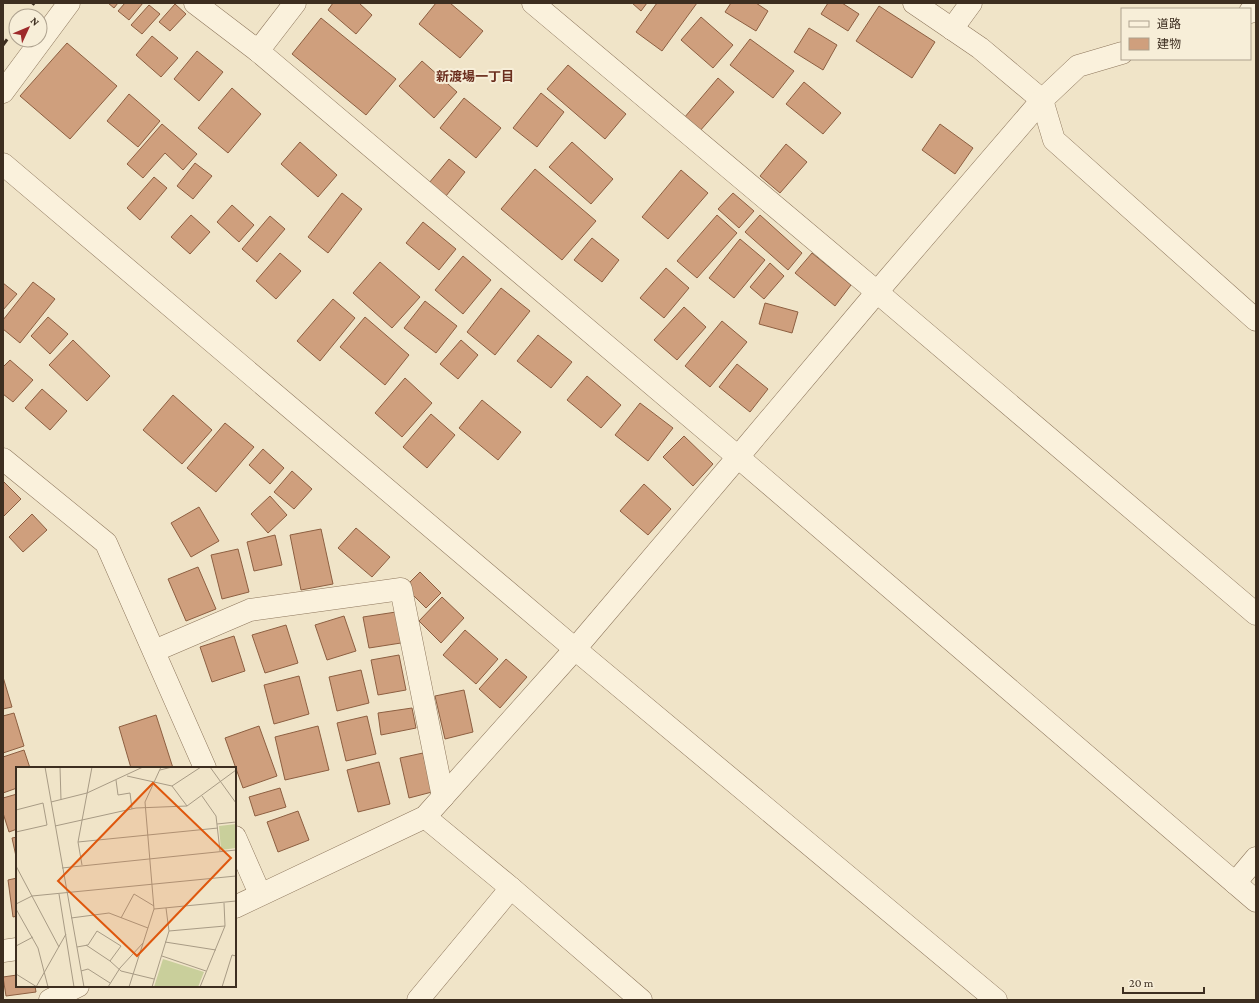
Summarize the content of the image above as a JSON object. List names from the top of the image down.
{
  "districts": ["新渡場一丁目"],
  "legend": ["道路", "建物"],
  "scale_bar": "20 m",
  "north": "top right"
}
